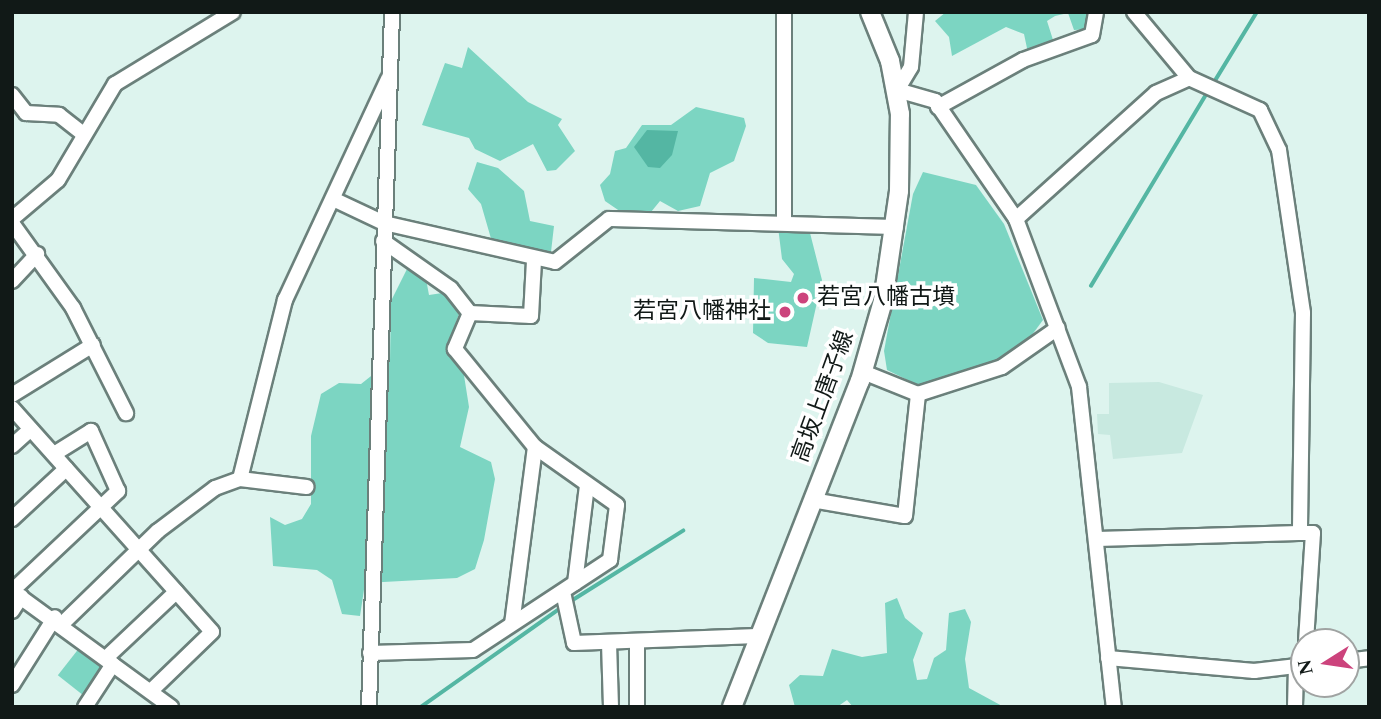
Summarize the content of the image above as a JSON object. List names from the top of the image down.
{
  "streets": {
    "main road": ["高坂上唐子線"]
  },
  "places": ["若宮八幡古墳", "若宮八幡神社"],
  "north": "left"
}
